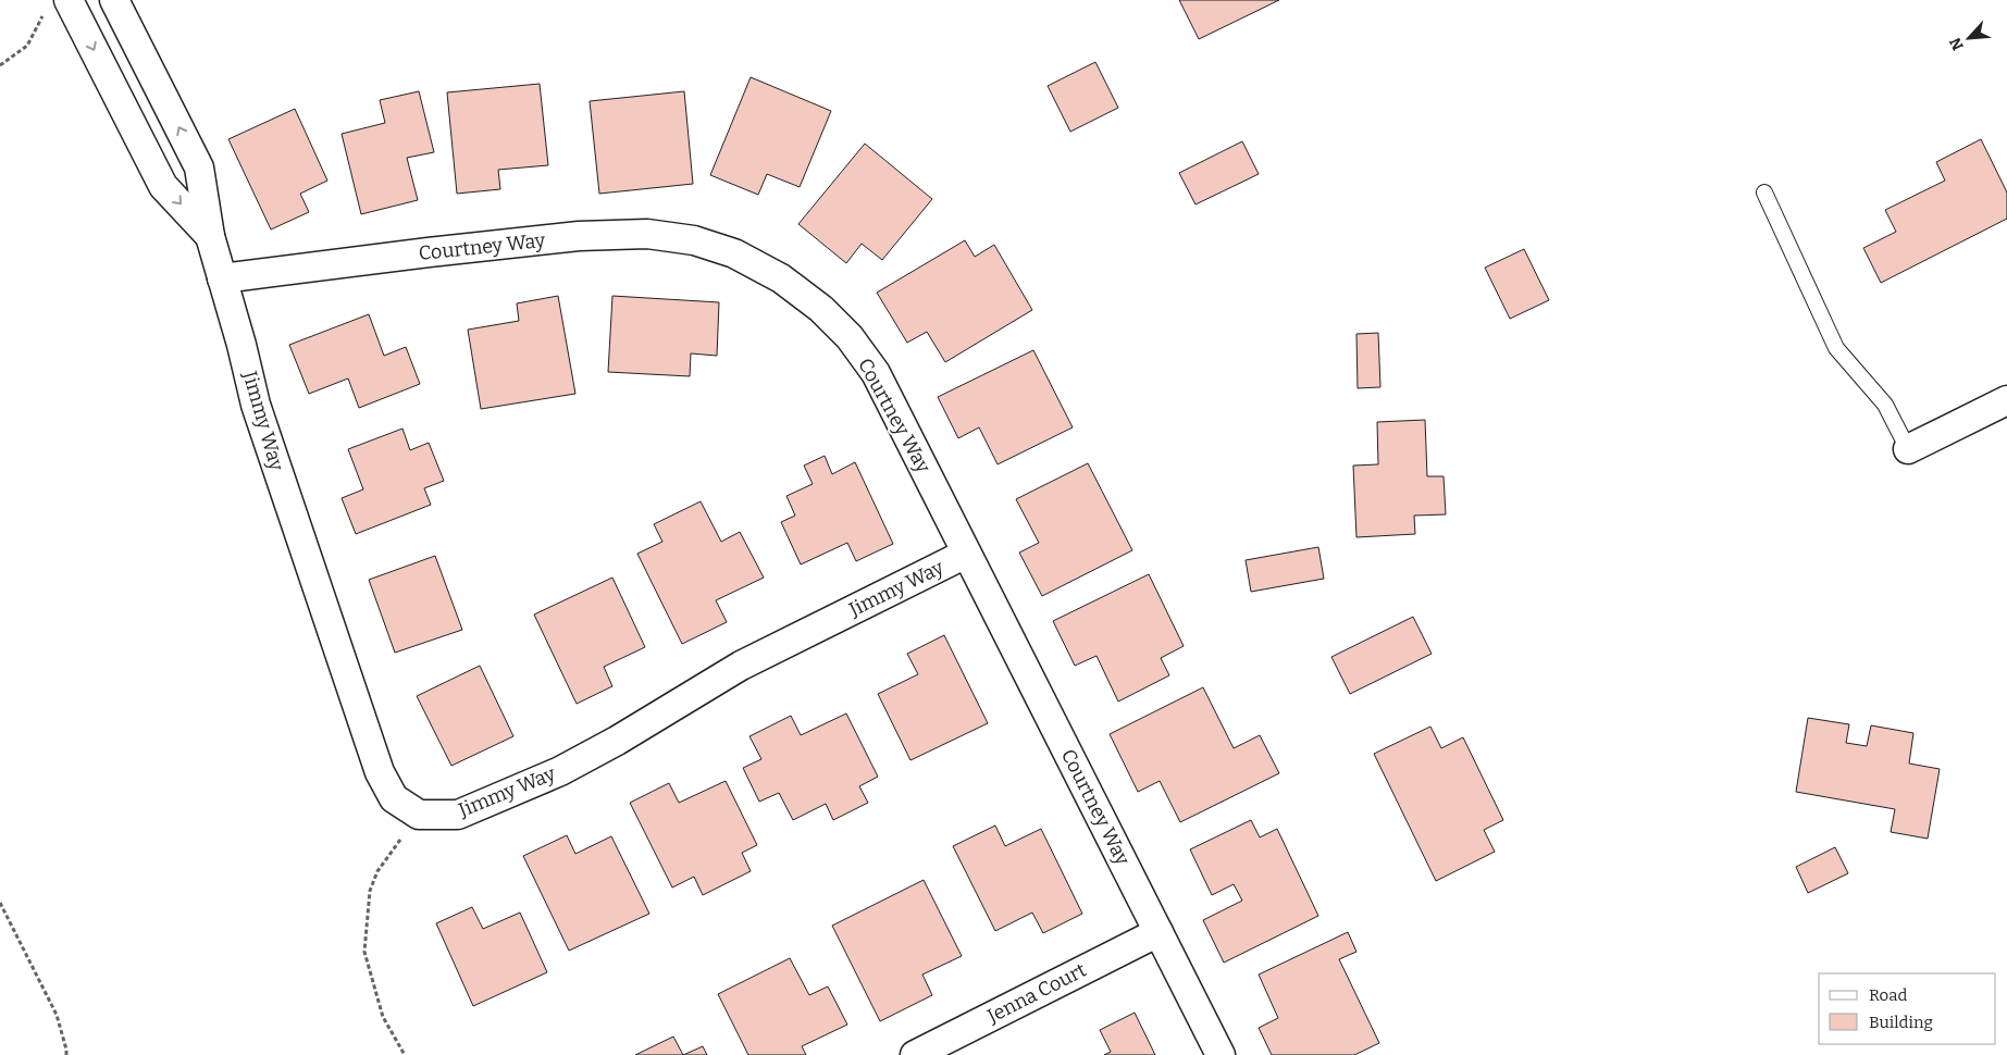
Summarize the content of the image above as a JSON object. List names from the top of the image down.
{
  "streets": {
    "street": ["Courtney Way", "Jimmy Way", "Jenna Court"]
  },
  "crossings": [
    ["Courtney Way", "Jimmy Way"],
    ["Courtney Way", "Jenna Court"]
  ],
  "legend": ["Road", "Building"],
  "north": "bottom left"
}
